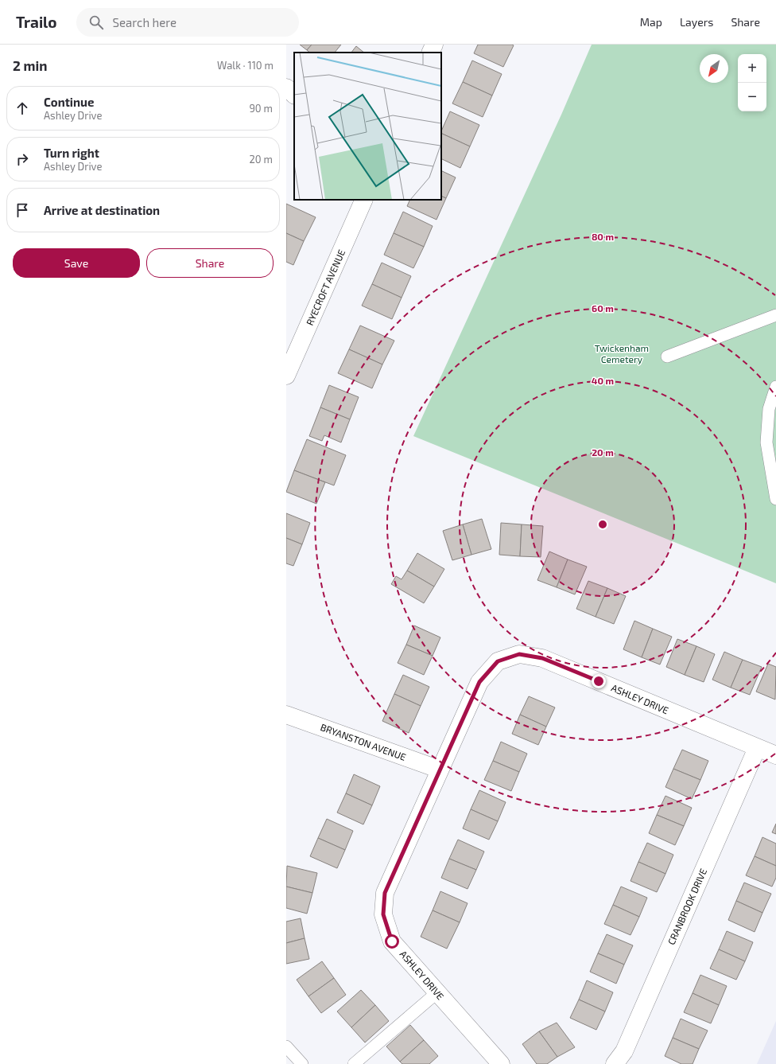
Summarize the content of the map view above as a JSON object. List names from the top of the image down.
{
  "streets": {
    "street": [
      "RYECROFT AVENUE",
      "ASHLEY DRIVE",
      "BRYANSTON AVENUE",
      "CRANBROOK DRIVE"
    ]
  },
  "crossings": [
    ["ASHLEY DRIVE", "BRYANSTON AVENUE"],
    ["ASHLEY DRIVE", "CRANBROOK DRIVE"]
  ],
  "parks": ["Twickenham Cemetery"],
  "north": "bottom left",
  "page": {
    "header": "Trailo",
    "search": "Search here",
    "nav": ["Map", "Layers", "Share"],
    "heading": ["2 min", "Walk · 110 m"],
    "map_buttons": ["+", "−"],
    "list": [
      ["Continue", "Ashley Drive", "90 m"],
      ["Turn right", "Ashley Drive", "20 m"],
      "Arrive at destination"
    ],
    "buttons": ["Save", "Share"]
  },
  "rings": [
    "80 m",
    "60 m",
    "40 m",
    "20 m"
  ]
}
